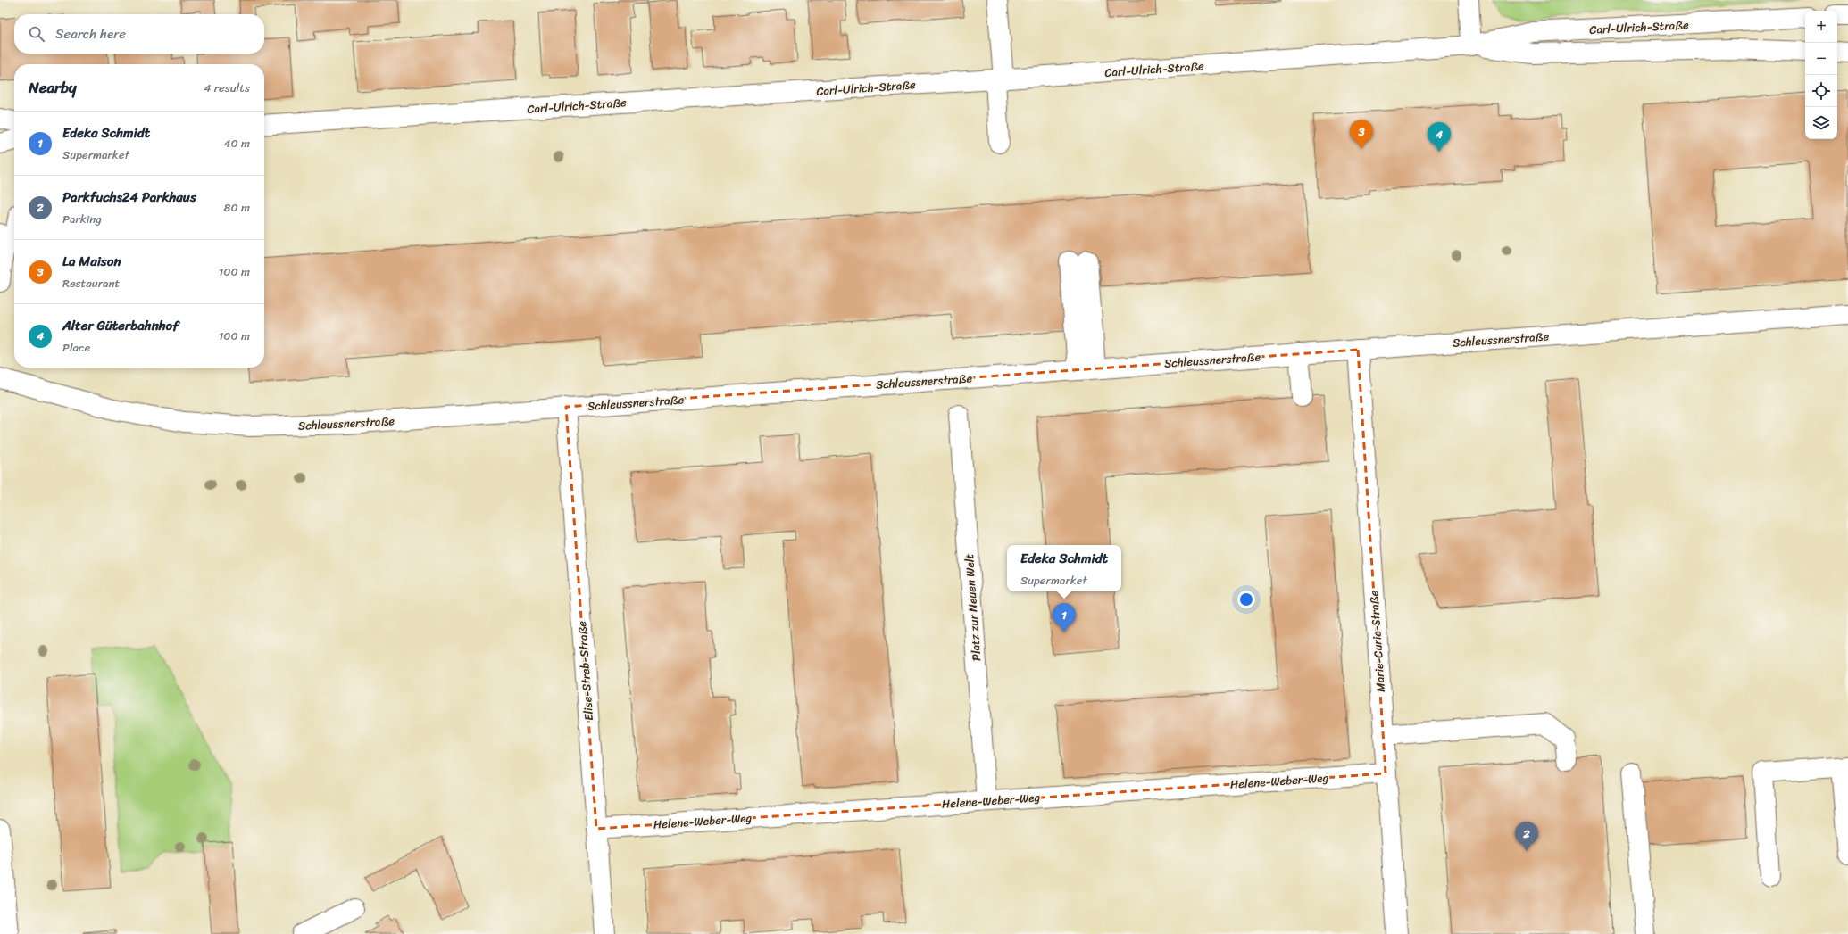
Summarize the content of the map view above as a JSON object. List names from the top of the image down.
{
  "streets": {
    "street": [
      "Carl-Ulrich-Straße",
      "Schleussnerstraße",
      "Platz zur Neuen Welt",
      "Marie-Curie-Straße",
      "Elise-Streb-Straße",
      "Helene-Weber-Weg"
    ]
  },
  "crossings": [
    ["Schleussnerstraße", "Marie-Curie-Straße"],
    ["Schleussnerstraße", "Elise-Streb-Straße"],
    ["Platz zur Neuen Welt", "Helene-Weber-Weg"],
    ["Marie-Curie-Straße", "Helene-Weber-Weg"],
    ["Elise-Streb-Straße", "Helene-Weber-Weg"]
  ],
  "page": {
    "map_buttons": ["+", "−"],
    "search": "Search here",
    "heading": ["Nearby", "4 results"],
    "list": [
      {
        "mark": "1",
        "name": "Edeka Schmidt",
        "note": "Supermarket",
        "value": "40 m"
      },
      {
        "mark": "2",
        "name": "Parkfuchs24 Parkhaus",
        "note": "Parking",
        "value": "80 m"
      },
      {
        "mark": "3",
        "name": "La Maison",
        "note": "Restaurant",
        "value": "100 m"
      },
      {
        "mark": "4",
        "name": "Alter Güterbahnhof",
        "note": "Place",
        "value": "100 m"
      }
    ],
    "pins": [
      "3",
      "4",
      "1",
      "2"
    ],
    "popup": ["Edeka Schmidt", "Supermarket"]
  }
}
